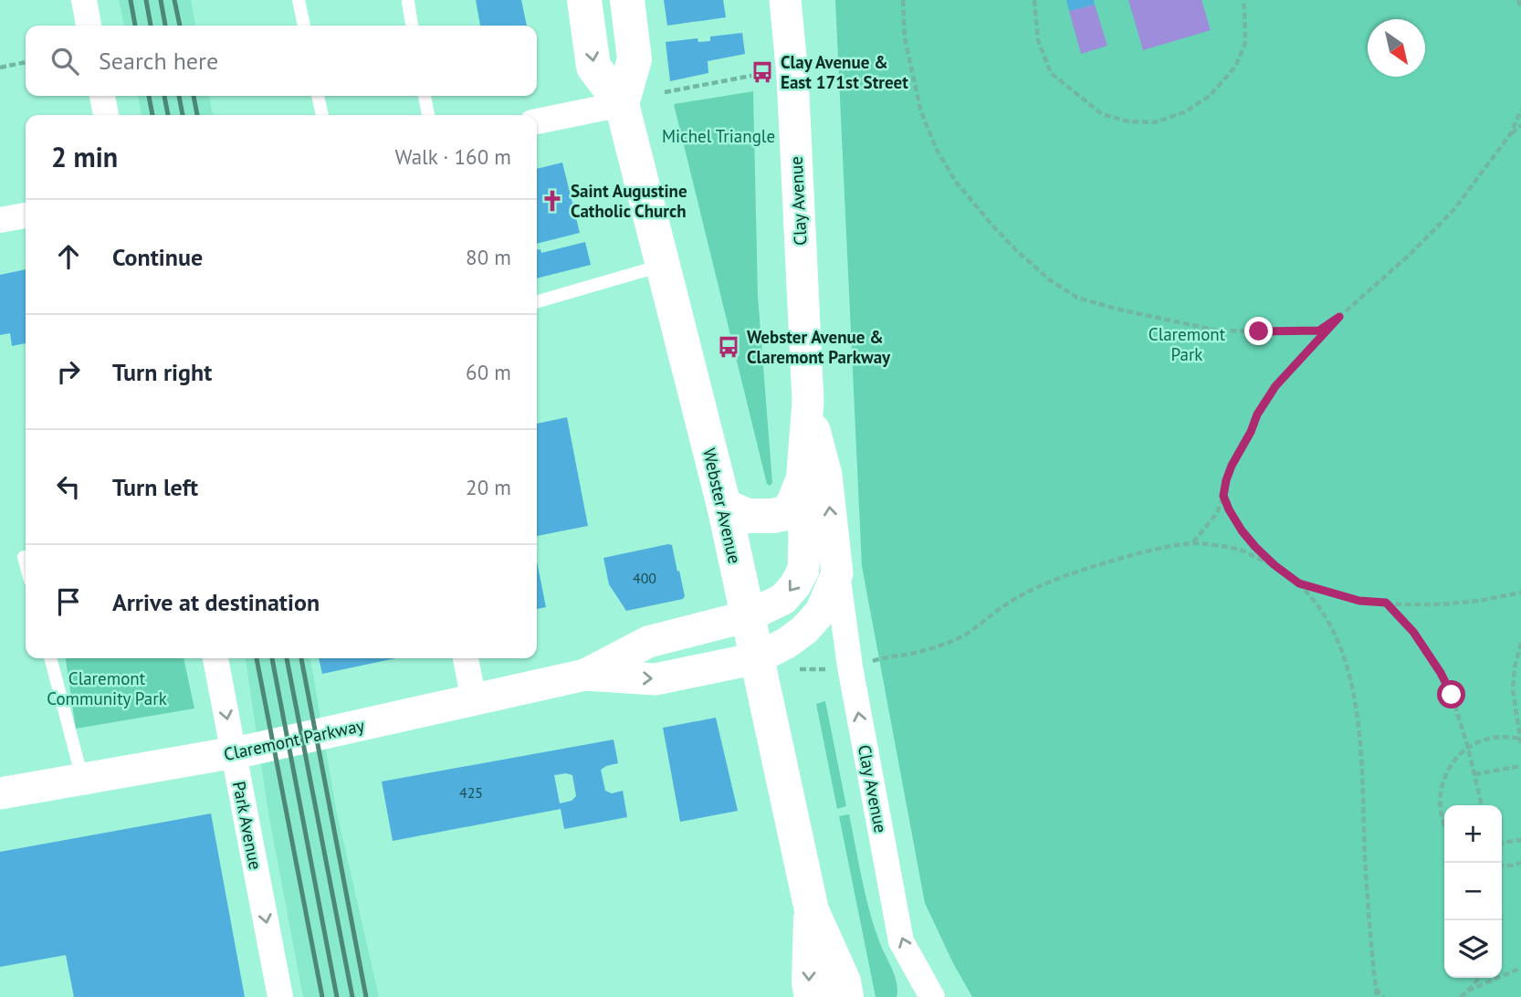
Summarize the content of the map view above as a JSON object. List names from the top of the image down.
{
  "streets": {
    "main road": ["Webster Avenue"],
    "street": ["Clay Avenue", "Claremont Parkway", "Park Avenue"]
  },
  "crossings": [
    ["Clay Avenue", "Webster Avenue"],
    ["Clay Avenue", "Claremont Parkway"],
    ["Webster Avenue", "Claremont Parkway"],
    ["Claremont Parkway", "Park Avenue"]
  ],
  "one_way": ["Park Avenue"],
  "parks": ["Michel Triangle", "Claremont Park", "Claremont Community Park"],
  "places": {
    "bus stop": ["Clay Avenue & East 171st Street", "Webster Avenue & Claremont Parkway"],
    "church": ["Saint Augustine Catholic Church"]
  },
  "house_numbers": ["400", "425"],
  "north": "bottom right",
  "page": {
    "search": "Search here",
    "heading": ["2 min", "Walk · 160 m"],
    "list": [
      ["Continue", "80 m"],
      ["Turn right", "60 m"],
      ["Turn left", "20 m"],
      "Arrive at destination"
    ],
    "map_buttons": ["+", "−"]
  }
}
